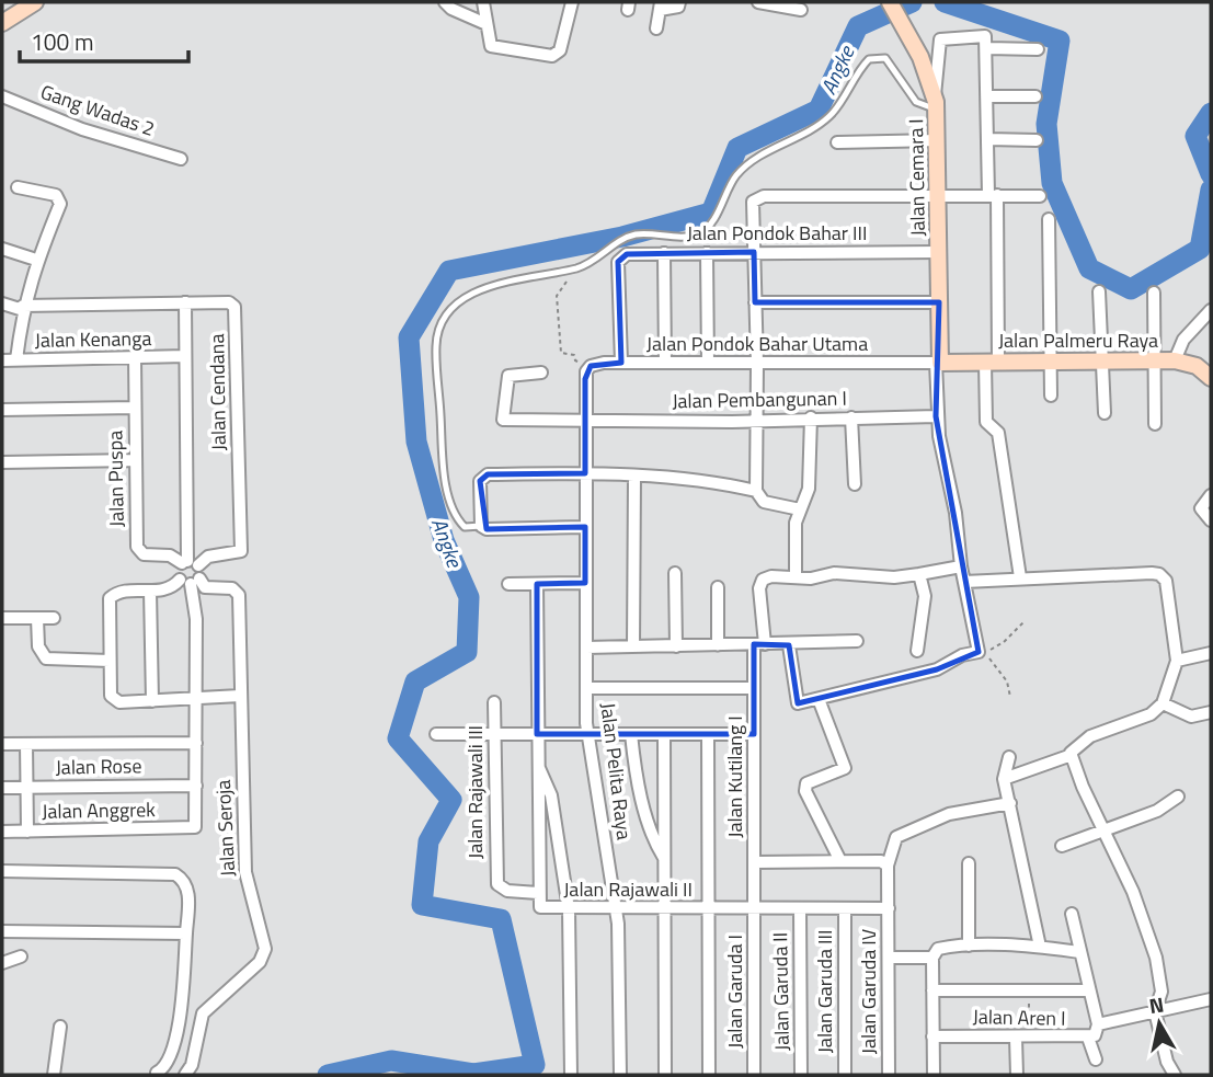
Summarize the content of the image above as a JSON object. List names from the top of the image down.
{
  "streets": {
    "street": [
      "Gang Wadas 2",
      "Jalan Cemara I",
      "Jalan Pondok Bahar III",
      "Jalan Kenanga",
      "Jalan Palmeru Raya",
      "Jalan Pondok Bahar Utama",
      "Jalan Cendana",
      "Jalan Pembangunan I",
      "Jalan Puspa",
      "Jalan Rose",
      "Jalan Pelita Raya",
      "Jalan Kutilang I",
      "Jalan Rajawali III",
      "Jalan Anggrek",
      "Jalan Seroja",
      "Jalan Rajawali II",
      "Jalan Garuda I",
      "Jalan Garuda II",
      "Jalan Garuda III",
      "Jalan Garuda IV",
      "Jalan Aren I"
    ]
  },
  "crossings": [
    ["Jalan Cemara I", "Jalan Pondok Bahar III"],
    ["Jalan Cemara I", "Jalan Palmeru Raya"],
    ["Jalan Cemara I", "Jalan Pondok Bahar Utama"],
    ["Jalan Cemara I", "Jalan Pembangunan I"],
    ["Jalan Pondok Bahar III", "Jalan Pondok Bahar Utama"],
    ["Jalan Kenanga", "Jalan Puspa"],
    ["Jalan Palmeru Raya", "Jalan Pondok Bahar Utama"],
    ["Jalan Pondok Bahar Utama", "Jalan Pelita Raya"],
    ["Jalan Cendana", "Jalan Puspa"],
    ["Jalan Pembangunan I", "Jalan Pelita Raya"],
    ["Jalan Rose", "Jalan Anggrek"],
    ["Jalan Pelita Raya", "Jalan Rajawali II"],
    ["Jalan Kutilang I", "Jalan Rajawali II"],
    ["Jalan Kutilang I", "Jalan Garuda I"],
    ["Jalan Rajawali III", "Jalan Rajawali II"],
    ["Jalan Rajawali II", "Jalan Garuda I"],
    ["Jalan Rajawali II", "Jalan Garuda II"],
    ["Jalan Rajawali II", "Jalan Garuda III"],
    ["Jalan Rajawali II", "Jalan Garuda IV"]
  ],
  "water": ["Angke"],
  "scale_bar": "100 m",
  "north": "top"
}
